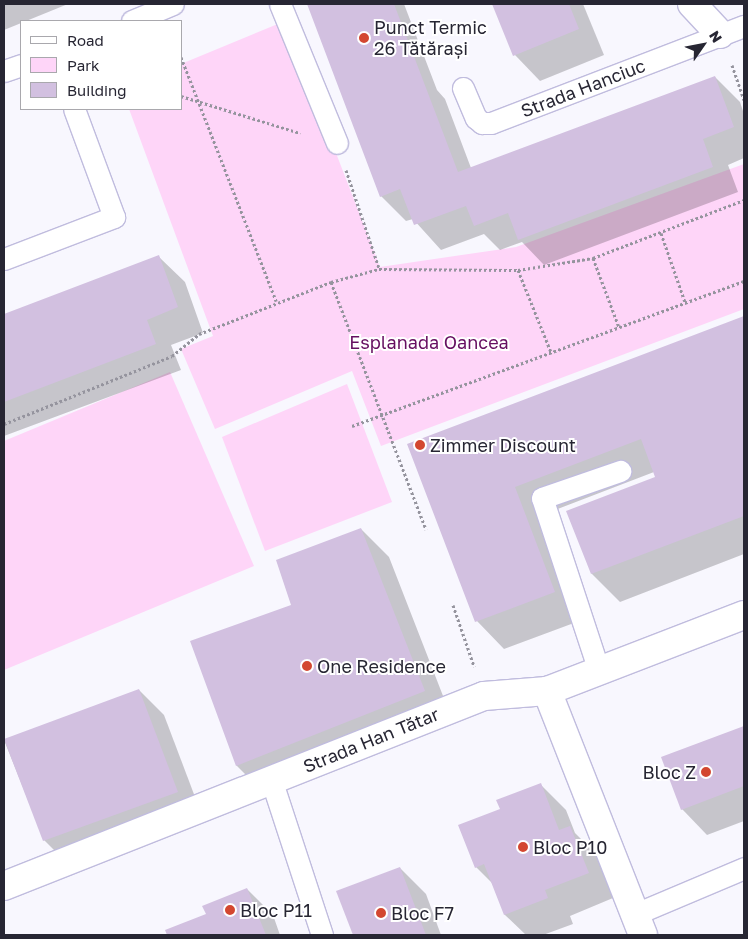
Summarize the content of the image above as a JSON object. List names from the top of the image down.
{
  "streets": {
    "street": ["Strada Hanciuc", "Strada Han Tătar"]
  },
  "parks": ["Esplanada Oancea"],
  "places": [
    "Punct Termic 26 Tătărași",
    "Zimmer Discount",
    "One Residence",
    "Bloc Z",
    "Bloc P10",
    "Bloc P11",
    "Bloc F7"
  ],
  "legend": ["Road", "Park", "Building"],
  "north": "top right"
}
